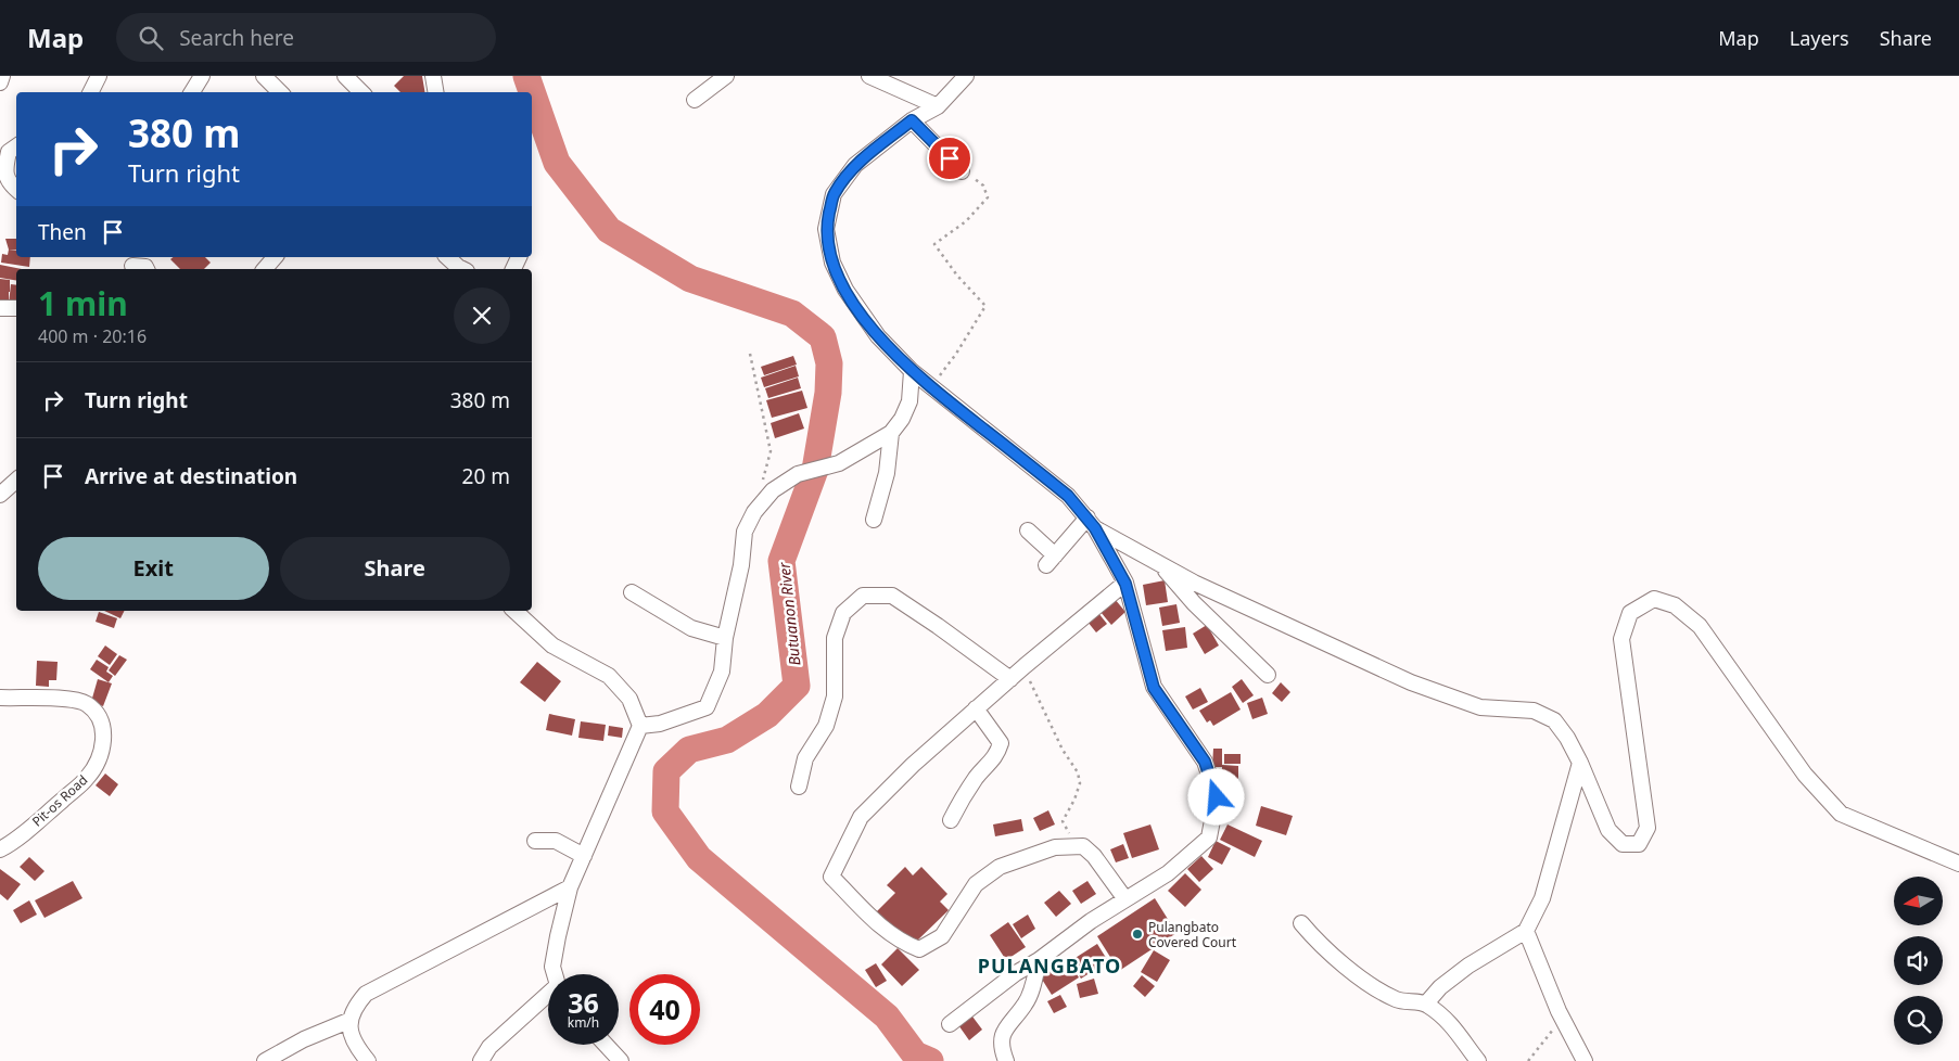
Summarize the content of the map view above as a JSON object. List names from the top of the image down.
{
  "streets": {
    "street": ["Pit-os Road"]
  },
  "districts": ["PULANGBATO"],
  "water": ["Butuanon River"],
  "places": ["Pulangbato Covered Court"],
  "north": "left",
  "page": {
    "header": "Map",
    "search": "Search here",
    "nav": ["Map", "Layers", "Share"],
    "turn": ["380 m", "Turn right"],
    "then": "Then",
    "heading": ["1 min", "400 m · 20:16"],
    "list": [
      {
        "name": "Turn right",
        "value": "380 m"
      },
      {
        "name": "Arrive at destination",
        "value": "20 m"
      }
    ],
    "buttons": ["Exit", "Share"],
    "speed": "36 km/h",
    "limit": "40"
  }
}
